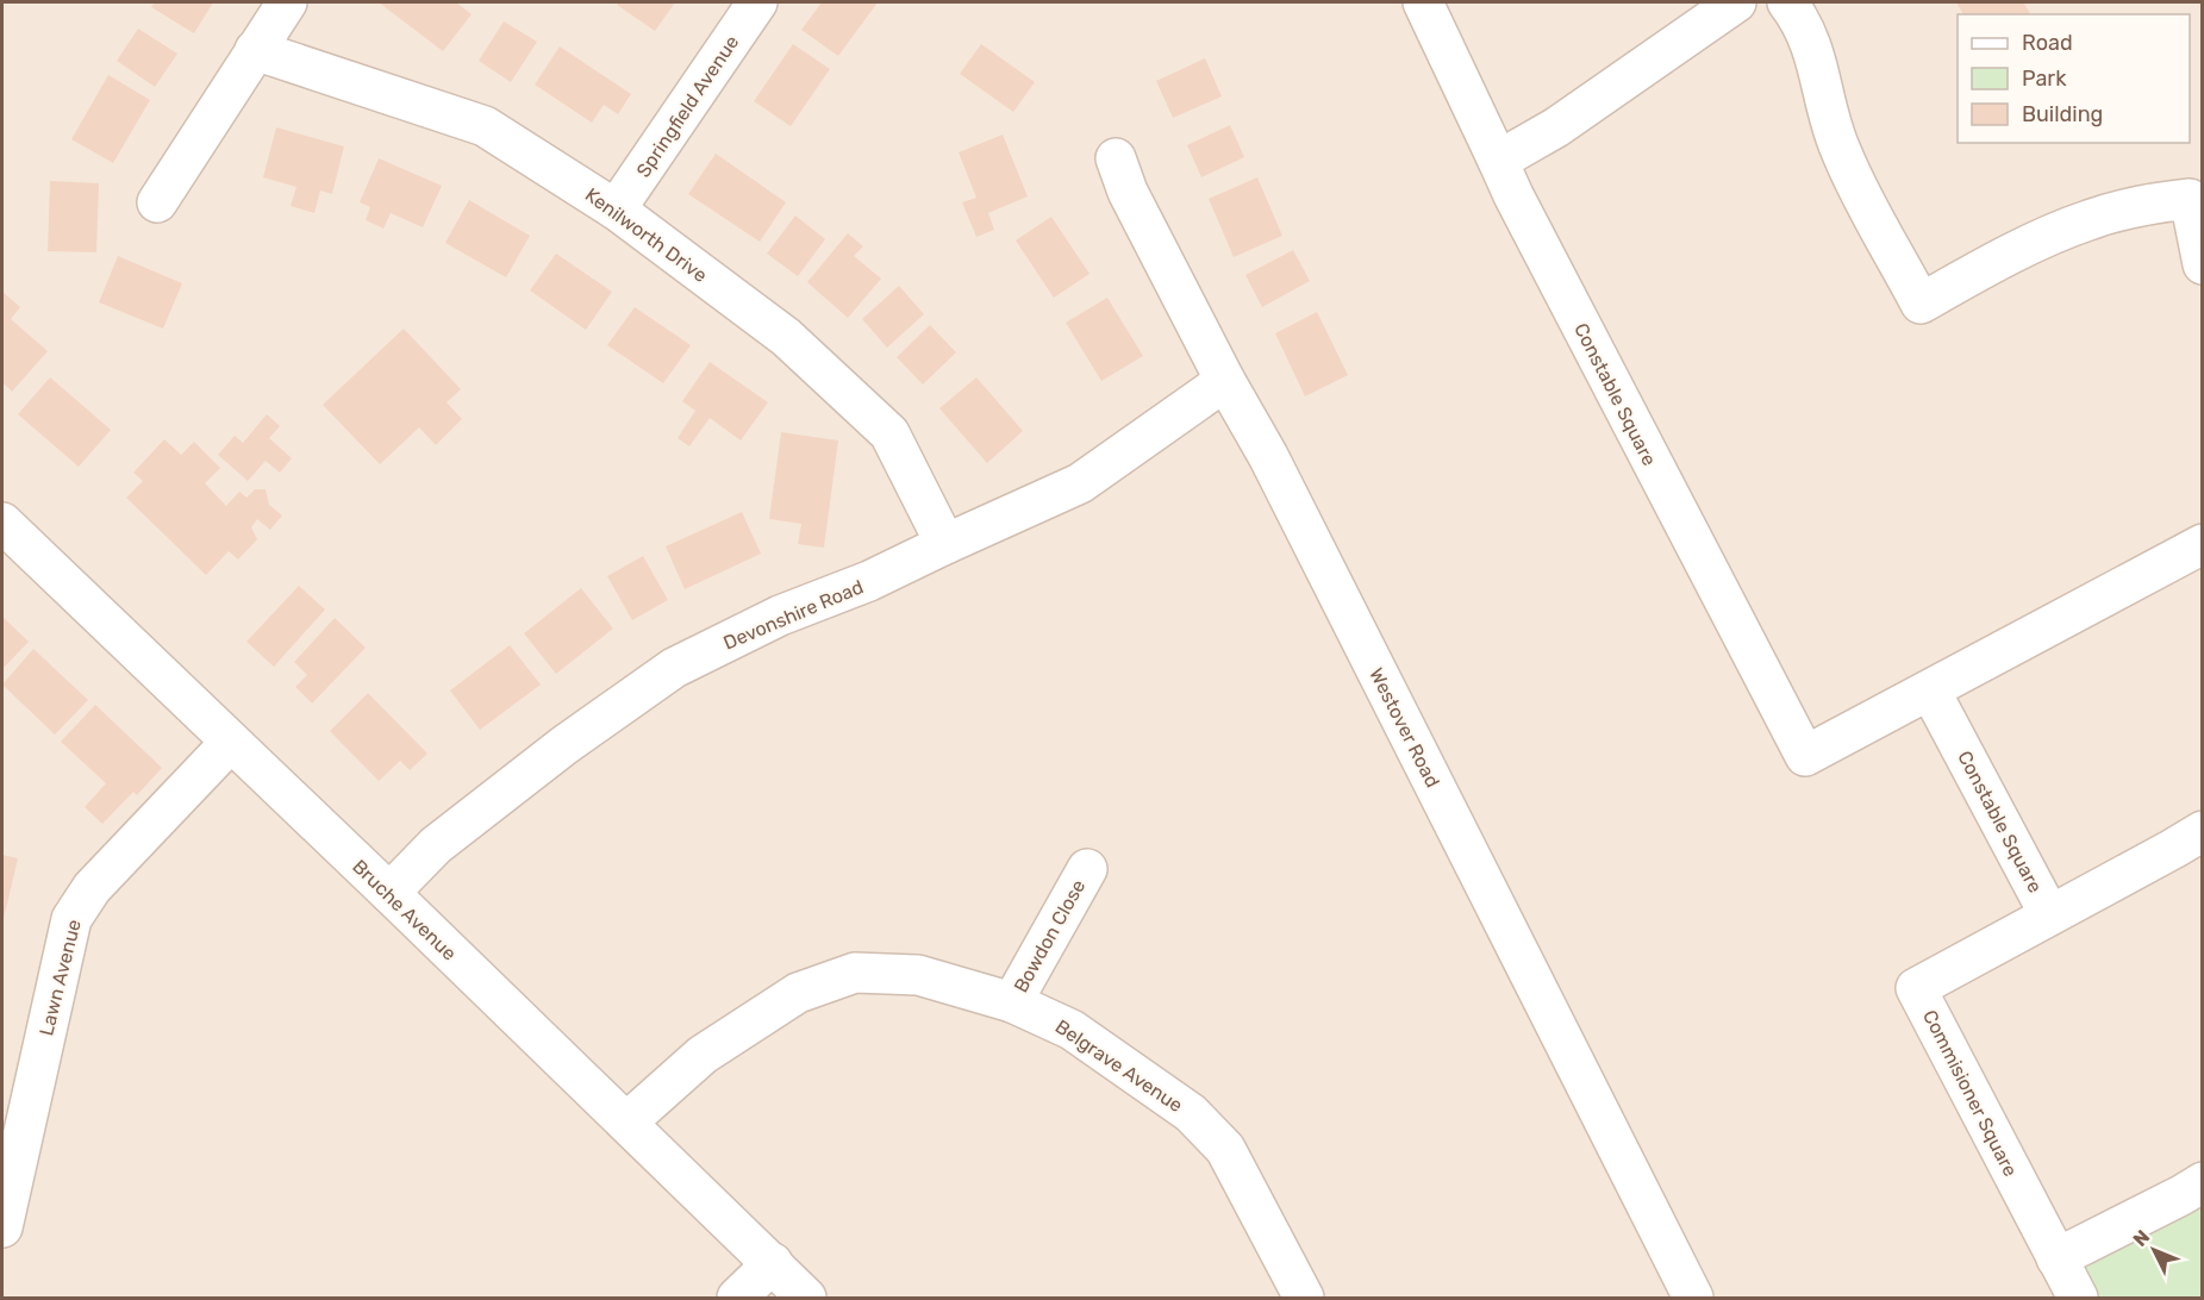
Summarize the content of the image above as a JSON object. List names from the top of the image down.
{
  "streets": {
    "street": [
      "Springfield Avenue",
      "Kenilworth Drive",
      "Constable Square",
      "Devonshire Road",
      "Westover Road",
      "Bruche Avenue",
      "Bowdon Close",
      "Lawn Avenue",
      "Belgrave Avenue",
      "Commisioner Square"
    ]
  },
  "crossings": [
    ["Springfield Avenue", "Kenilworth Drive"],
    ["Kenilworth Drive", "Devonshire Road"],
    ["Constable Square", "Commisioner Square"],
    ["Devonshire Road", "Westover Road"],
    ["Devonshire Road", "Bruche Avenue"],
    ["Bruche Avenue", "Lawn Avenue"],
    ["Bruche Avenue", "Belgrave Avenue"],
    ["Bowdon Close", "Belgrave Avenue"]
  ],
  "legend": ["Road", "Park", "Building"],
  "north": "top left"
}
